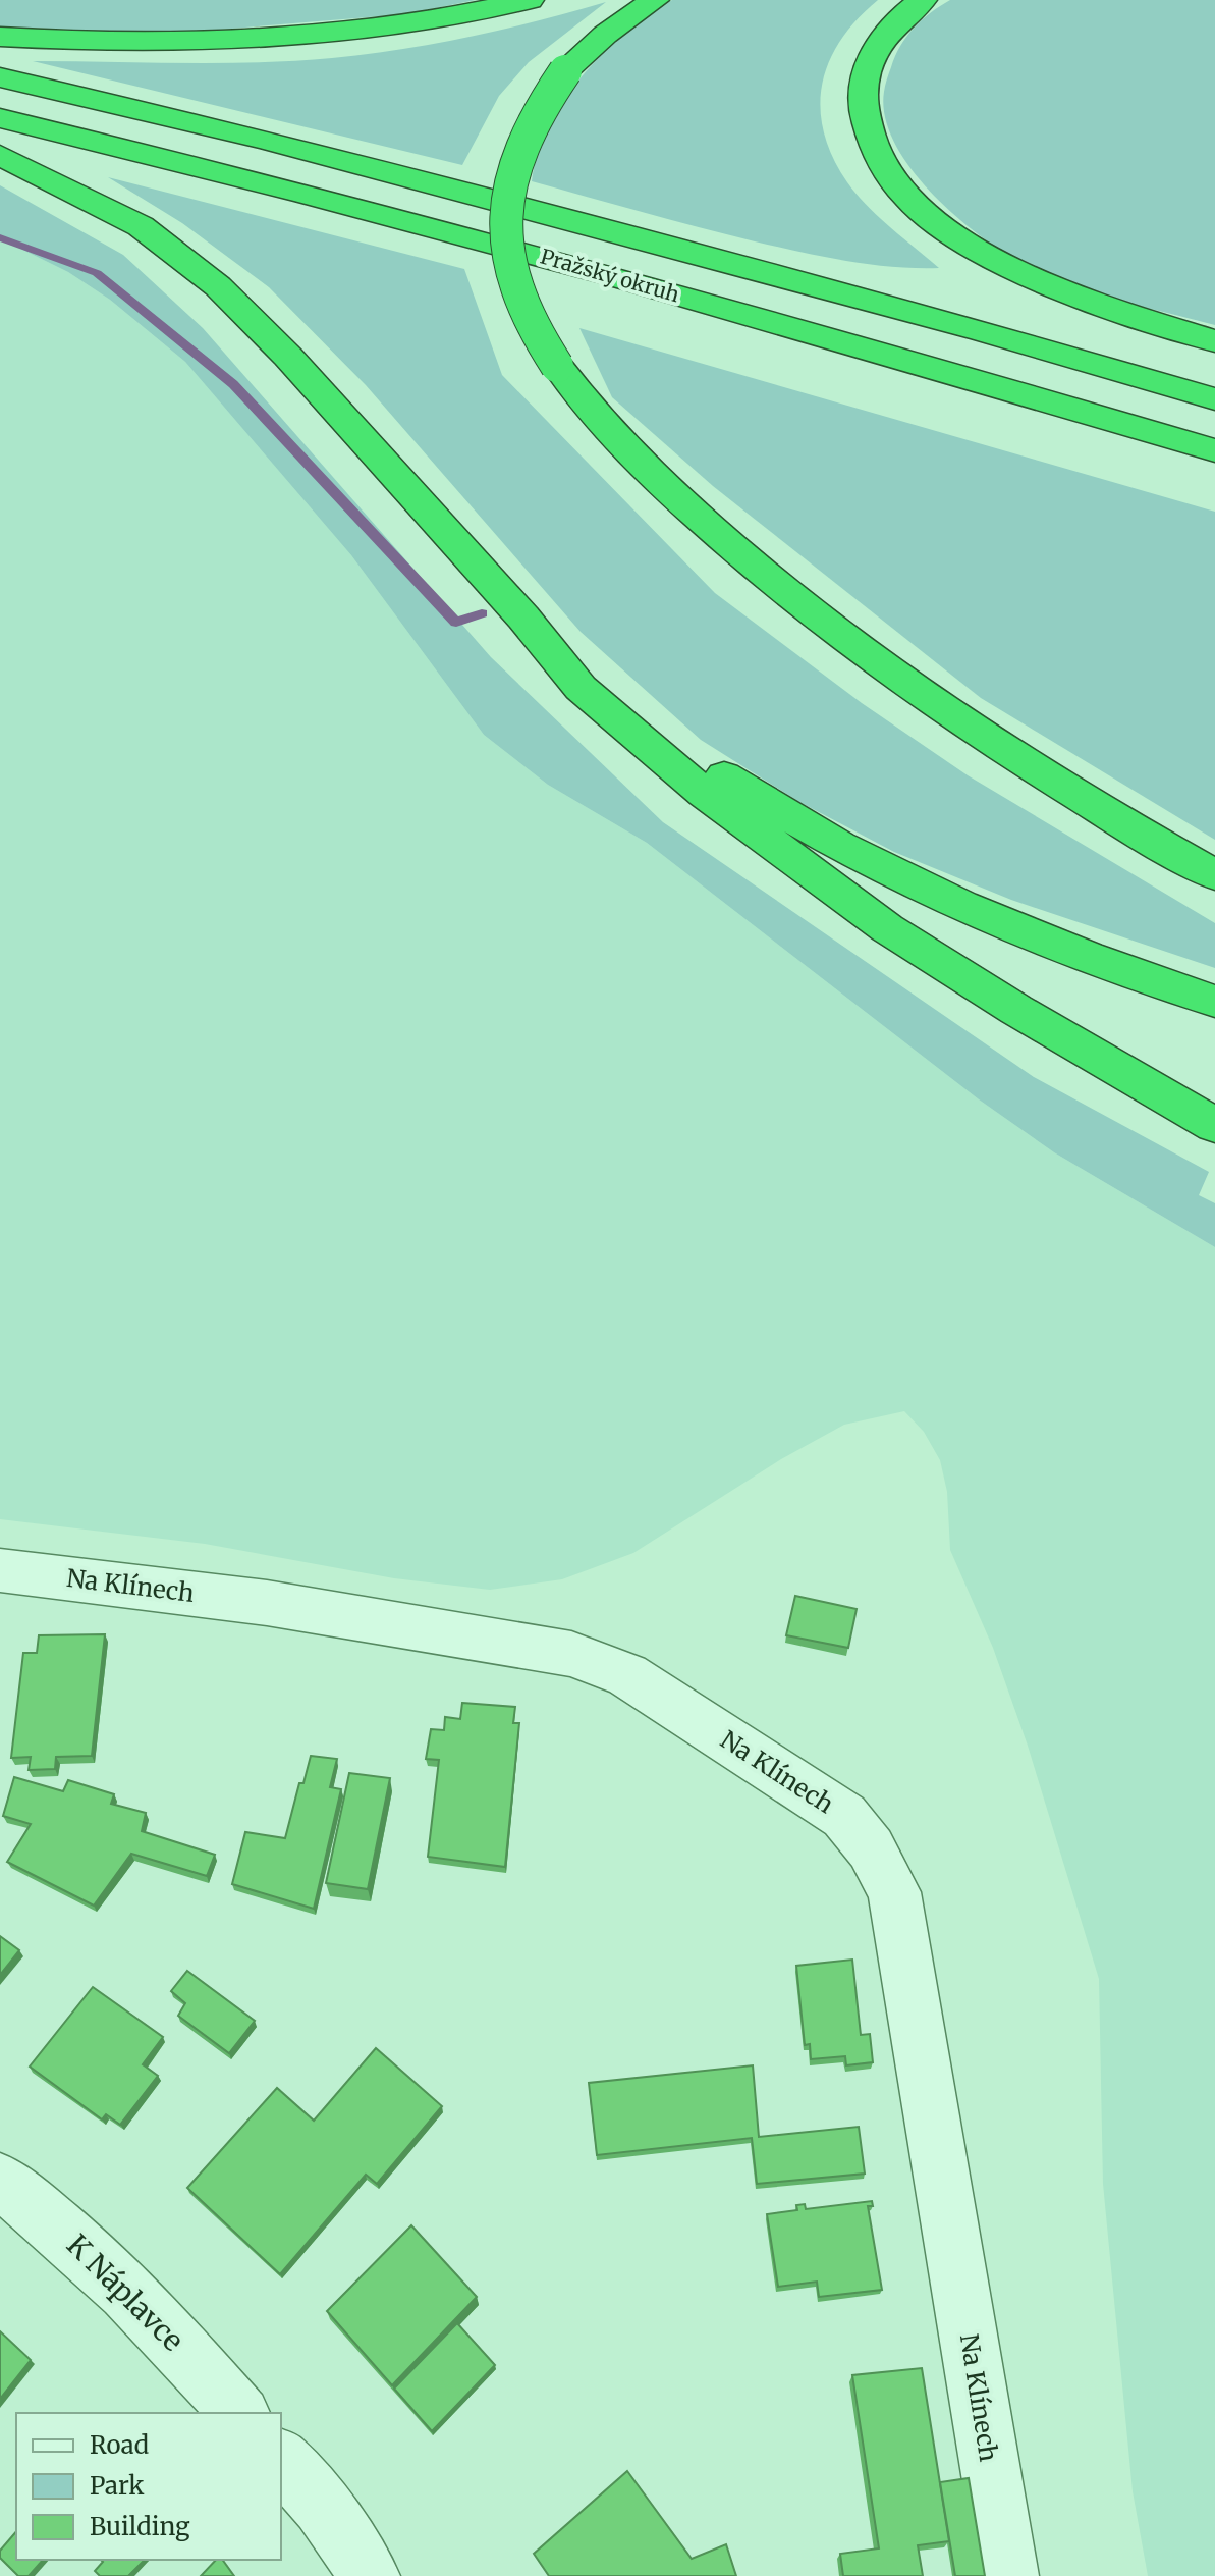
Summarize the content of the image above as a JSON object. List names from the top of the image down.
{
  "streets": {
    "highway": ["Pražský okruh"],
    "street": ["Na Klínech", "K Náplavce"]
  },
  "legend": ["Road", "Park", "Building"]
}
